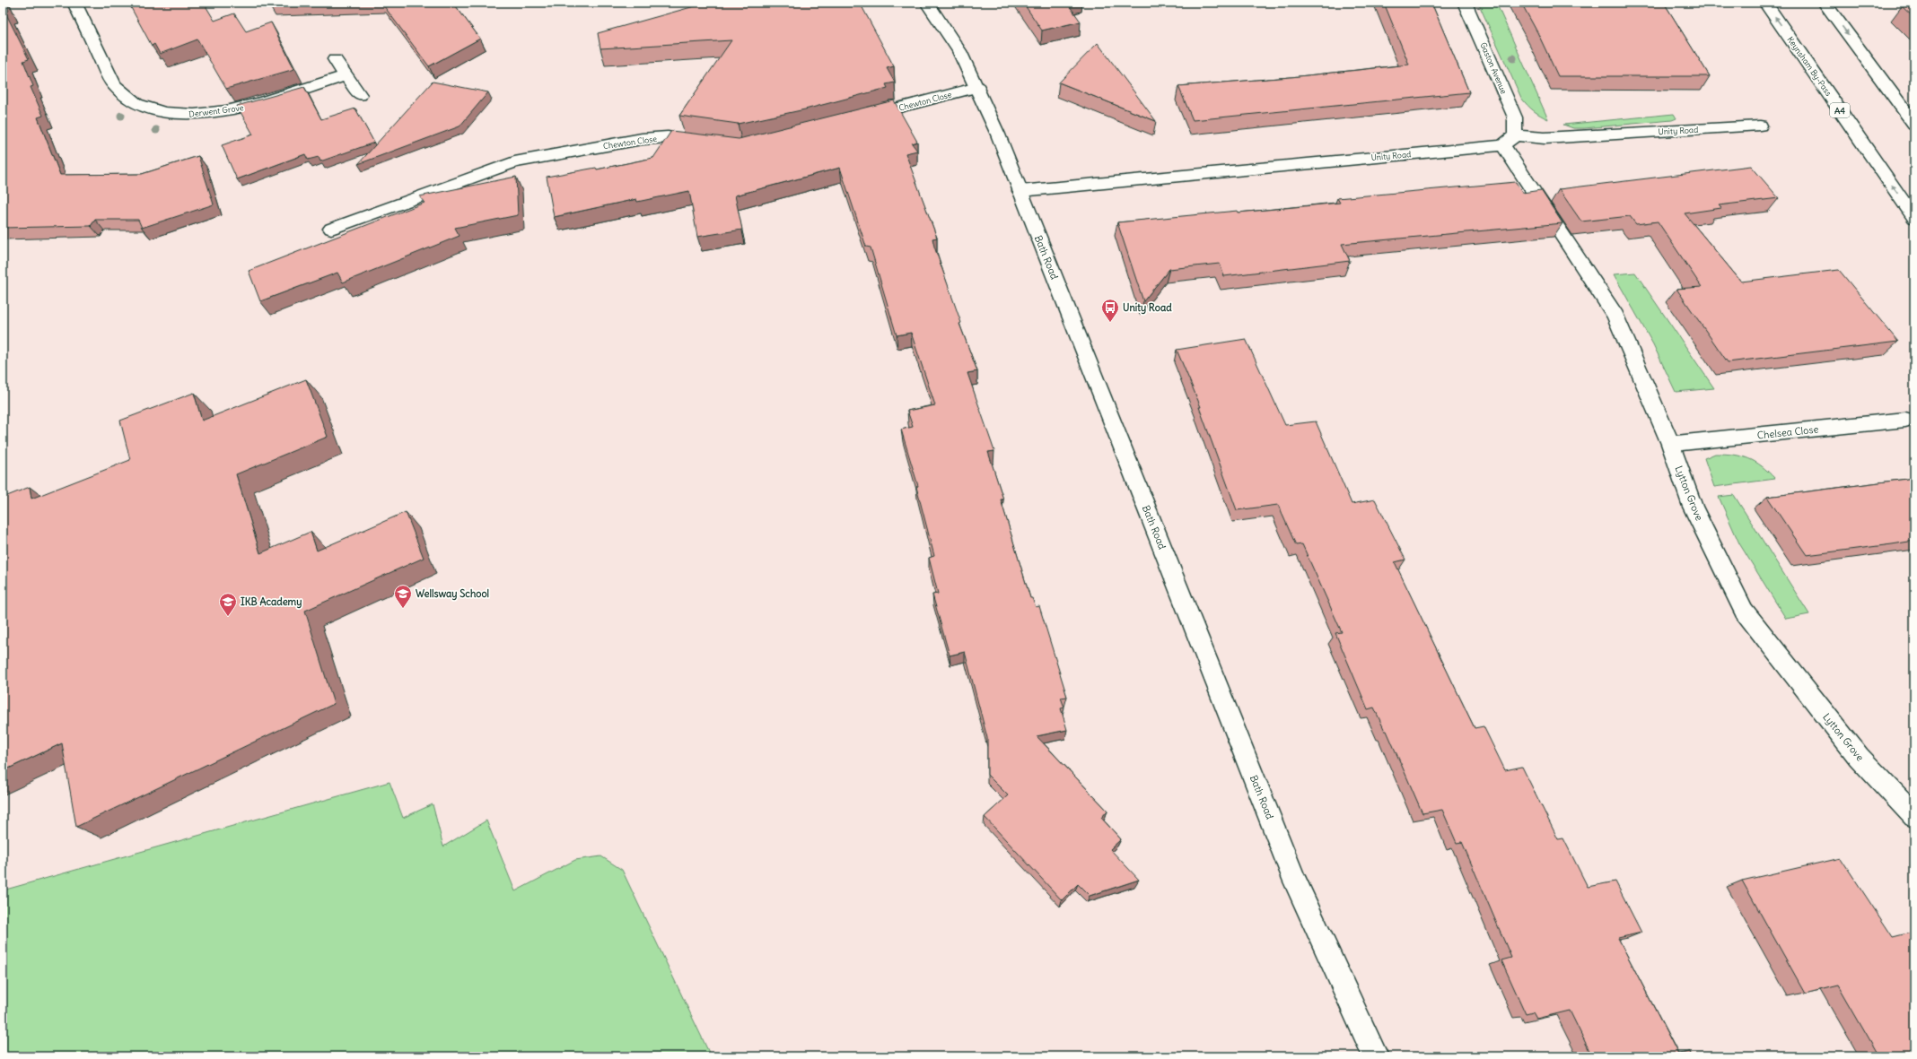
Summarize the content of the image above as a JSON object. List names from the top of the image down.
{
  "streets": {
    "main road": [
      "Keynsham By-Pass",
      "Gaston Avenue",
      "Chewton Close",
      "A4",
      "Derwent Grove",
      "Unity Road",
      "Bath Road",
      "Chelsea Close",
      "Lytton Grove"
    ]
  },
  "crossings": [
    ["Gaston Avenue", "Unity Road"],
    ["Gaston Avenue", "Lytton Grove"],
    ["Chewton Close", "Bath Road"],
    ["Unity Road", "Bath Road"],
    ["Unity Road", "Lytton Grove"],
    ["Chelsea Close", "Lytton Grove"]
  ],
  "places": {
    "bus stop": ["Unity Road"],
    "school or university": ["Wellsway School", "IKB Academy"]
  }
}
